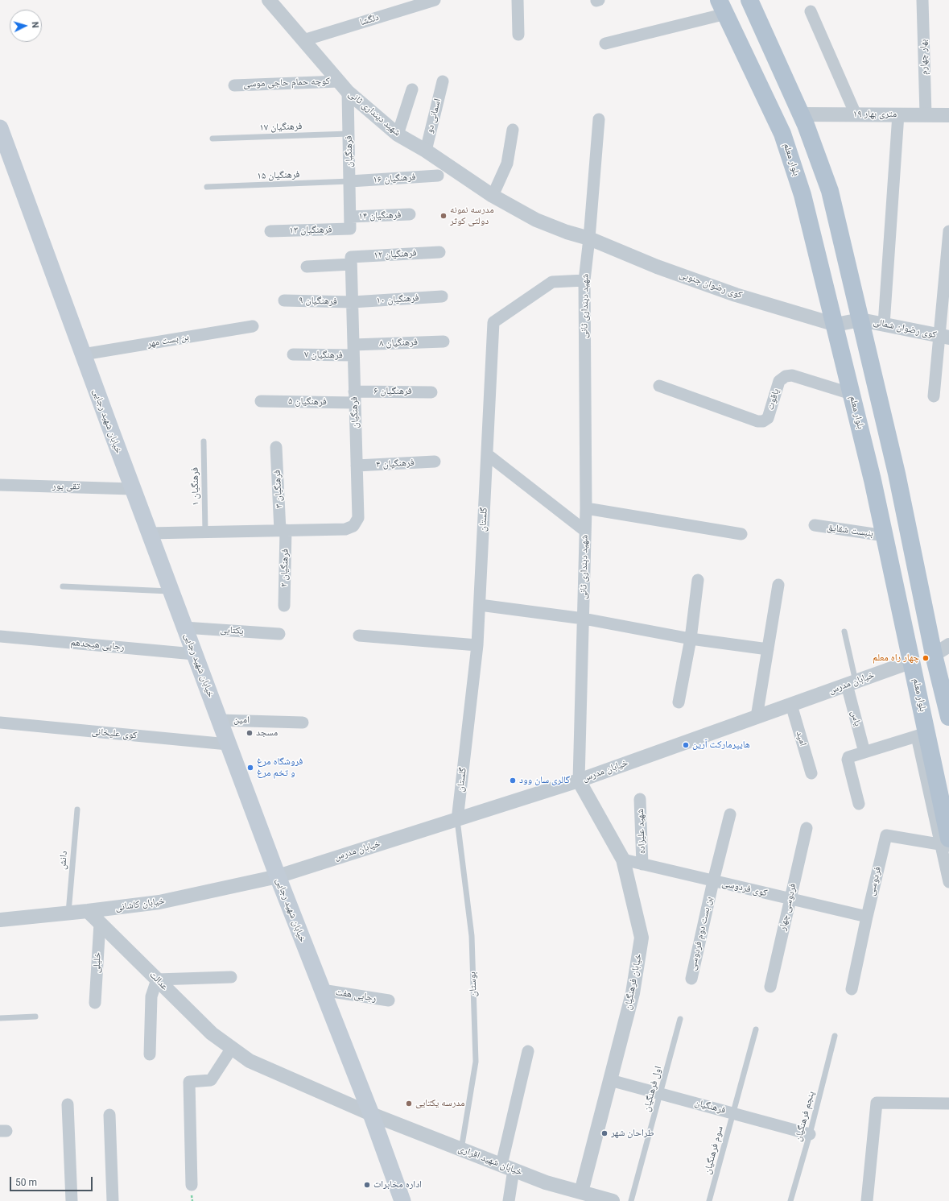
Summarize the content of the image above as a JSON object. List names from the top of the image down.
{
  "streets": {
    "main road": ["بلوار معلم", "خیابان شهید رجایی"],
    "street": [
      "دلگشا",
      "بهار چهارم",
      "کوچه حمام حاجی موسی",
      "شهید دینداری ثانی",
      "۱۹ متری بهار",
      "اسمانی دو",
      "فرهنگیان",
      "فرهنگیان ۱۶",
      "فرهنگیان ۱۴",
      "فرهنگیان ۱۳",
      "فرهنگیان ۱۲",
      "کوی رضوان جنوبی",
      "فرهنگیان ۱۰",
      "فرهنگیان ۹",
      "کوی رضوان شمالی",
      "بن بست مهر",
      "فرهنگیان ۸",
      "فرهنگیان ۷",
      "فرهنگیان ۶",
      "یاقوت",
      "فرهنگیان ۵",
      "فرهنگیان ۴",
      "تقی پور",
      "فرهنگیان ۳",
      "گلستان",
      "بنبست شقایق",
      "فرهنگیان ۲",
      "یکتایی",
      "رجایی هیجدهم",
      "خیابان مدرس",
      "یاس",
      "امین",
      "کوی علیخانی",
      "امید",
      "شهید علیزاده",
      "فردوسی",
      "کوی فردوسی",
      "خیابان کاشانی",
      "فردوسی چهار",
      "بن بست دوم فردوسی",
      "خلیلی",
      "عدالت",
      "خیابان فرهنگیان",
      "رجایی هفت",
      "خیابان شهید اقراری"
    ],
    "lane": [
      "فرهنگیان ۱۷",
      "فرهنگیان ۱۵",
      "فرهنگیان ۱",
      "دانش",
      "بوستان",
      "اول فرهنگیان",
      "پنجم فرهنگیان",
      "سوم فرهنگیان"
    ]
  },
  "crossings": [
    ["دلگشا", "شهید دینداری ثانی"],
    ["بهار چهارم", "۱۹ متری بهار"],
    ["کوچه حمام حاجی موسی", "شهید دینداری ثانی"],
    ["کوچه حمام حاجی موسی", "فرهنگیان"],
    ["شهید دینداری ثانی", "اسمانی دو"],
    ["شهید دینداری ثانی", "فرهنگیان"],
    ["شهید دینداری ثانی", "کوی رضوان جنوبی"],
    ["شهید دینداری ثانی", "گلستان"],
    ["شهید دینداری ثانی", "خیابان مدرس"],
    ["شهید دینداری ثانی", "خیابان فرهنگیان"],
    ["فرهنگیان ۱۷", "فرهنگیان"],
    ["فرهنگیان", "فرهنگیان ۱۵"],
    ["فرهنگیان", "فرهنگیان ۱۶"],
    ["فرهنگیان", "فرهنگیان ۱۴"],
    ["فرهنگیان", "فرهنگیان ۱۳"],
    ["فرهنگیان", "فرهنگیان ۱۲"],
    ["فرهنگیان", "فرهنگیان ۱۰"],
    ["فرهنگیان", "فرهنگیان ۹"],
    ["فرهنگیان", "فرهنگیان ۸"],
    ["فرهنگیان", "فرهنگیان ۷"],
    ["فرهنگیان", "فرهنگیان ۶"],
    ["فرهنگیان", "فرهنگیان ۵"],
    ["فرهنگیان", "خیابان شهید رجایی"],
    ["فرهنگیان", "فرهنگیان ۴"],
    ["فرهنگیان", "فرهنگیان ۱"],
    ["فرهنگیان", "فرهنگیان ۳"],
    ["فرهنگیان", "فرهنگیان ۲"],
    ["فرهنگیان", "خیابان فرهنگیان"],
    ["فرهنگیان", "اول فرهنگیان"],
    ["فرهنگیان", "پنجم فرهنگیان"],
    ["فرهنگیان", "سوم فرهنگیان"],
    ["بلوار معلم", "کوی رضوان جنوبی"],
    ["بلوار معلم", "یاقوت"],
    ["بلوار معلم", "بنبست شقایق"],
    ["بلوار معلم", "خیابان مدرس"],
    ["بلوار معلم", "فردوسی"],
    ["فرهنگیان ۱۵", "فرهنگیان ۱۶"],
    ["فرهنگیان ۱۰", "فرهنگیان ۹"],
    ["بن بست مهر", "خیابان شهید رجایی"],
    ["فرهنگیان ۸", "فرهنگیان ۷"],
    ["فرهنگیان ۶", "فرهنگیان ۵"],
    ["خیابان شهید رجایی", "تقی پور"],
    ["خیابان شهید رجایی", "یکتایی"],
    ["خیابان شهید رجایی", "رجایی هیجدهم"],
    ["خیابان شهید رجایی", "خیابان مدرس"],
    ["خیابان شهید رجایی", "امین"],
    ["خیابان شهید رجایی", "کوی علیخانی"],
    ["خیابان شهید رجایی", "خیابان کاشانی"],
    ["خیابان شهید رجایی", "عدالت"],
    ["خیابان شهید رجایی", "رجایی هفت"],
    ["خیابان شهید رجایی", "خیابان شهید اقراری"],
    ["فرهنگیان ۳", "فرهنگیان ۲"],
    ["گلستان", "خیابان مدرس"],
    ["گلستان", "بوستان"],
    ["خیابان مدرس", "یاس"],
    ["خیابان مدرس", "امید"],
    ["خیابان مدرس", "خیابان کاشانی"],
    ["خیابان مدرس", "خیابان فرهنگیان"],
    ["خیابان مدرس", "بوستان"],
    ["شهید علیزاده", "کوی فردوسی"],
    ["دانش", "خیابان کاشانی"],
    ["فردوسی", "کوی فردوسی"],
    ["کوی فردوسی", "فردوسی چهار"],
    ["کوی فردوسی", "بن بست دوم فردوسی"],
    ["کوی فردوسی", "خیابان فرهنگیان"],
    ["خیابان کاشانی", "عدالت"],
    ["خلیلی", "عدالت"],
    ["عدالت", "خیابان شهید اقراری"],
    ["خیابان فرهنگیان", "خیابان شهید اقراری"],
    ["بوستان", "خیابان شهید اقراری"]
  ],
  "places": [
    "مدرسه نمونه دولتی کوثر",
    "چهار راه معلم",
    "مسجد",
    "هایپرمارکت آرین",
    "فروشگاه مرغ و تخم مرغ",
    "گالری سان وود",
    "مدرسه یکتایی",
    "طراحان شهر",
    "اداره مخابرات"
  ],
  "scale_bar": "50 m",
  "north": "right"
}
